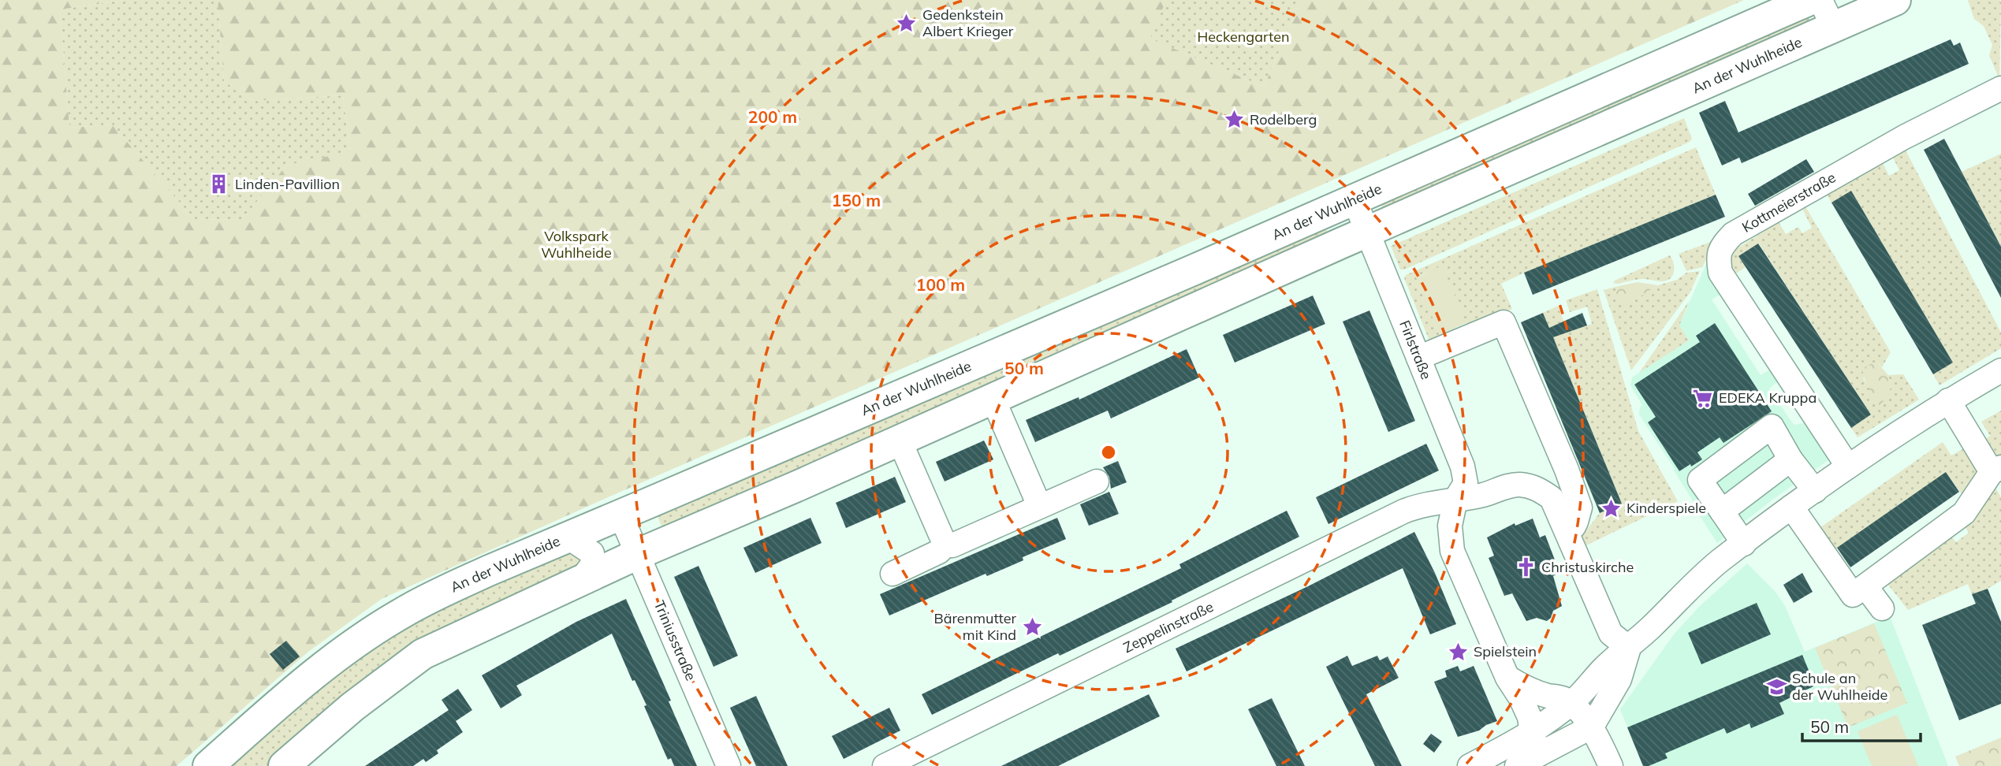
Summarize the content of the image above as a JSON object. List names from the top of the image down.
{
  "streets": {
    "main road": ["An der Wuhlheide"],
    "street": [
      "Kottmeierstraße",
      "Firlstraße",
      "Zeppelinstraße",
      "Triniusstraße"
    ]
  },
  "crossings": [
    ["An der Wuhlheide", "Firlstraße"],
    ["An der Wuhlheide", "Triniusstraße"],
    ["Firlstraße", "Zeppelinstraße"]
  ],
  "parks": ["Heckengarten", "Volkspark Wuhlheide"],
  "places": {
    "place": [
      "Gedenkstein Albert Krieger",
      "Rodelberg",
      "Kinderspiele",
      "Bärenmutter mit Kind",
      "Spielstein"
    ],
    "building": ["Linden-Pavillion"],
    "supermarket": ["EDEKA Kruppa"],
    "church": ["Christuskirche"],
    "school or university": ["Schule an der Wuhlheide"]
  },
  "scale_bar": "50 m",
  "rings": [
    "200 m",
    "150 m",
    "100 m",
    "50 m"
  ]
}
